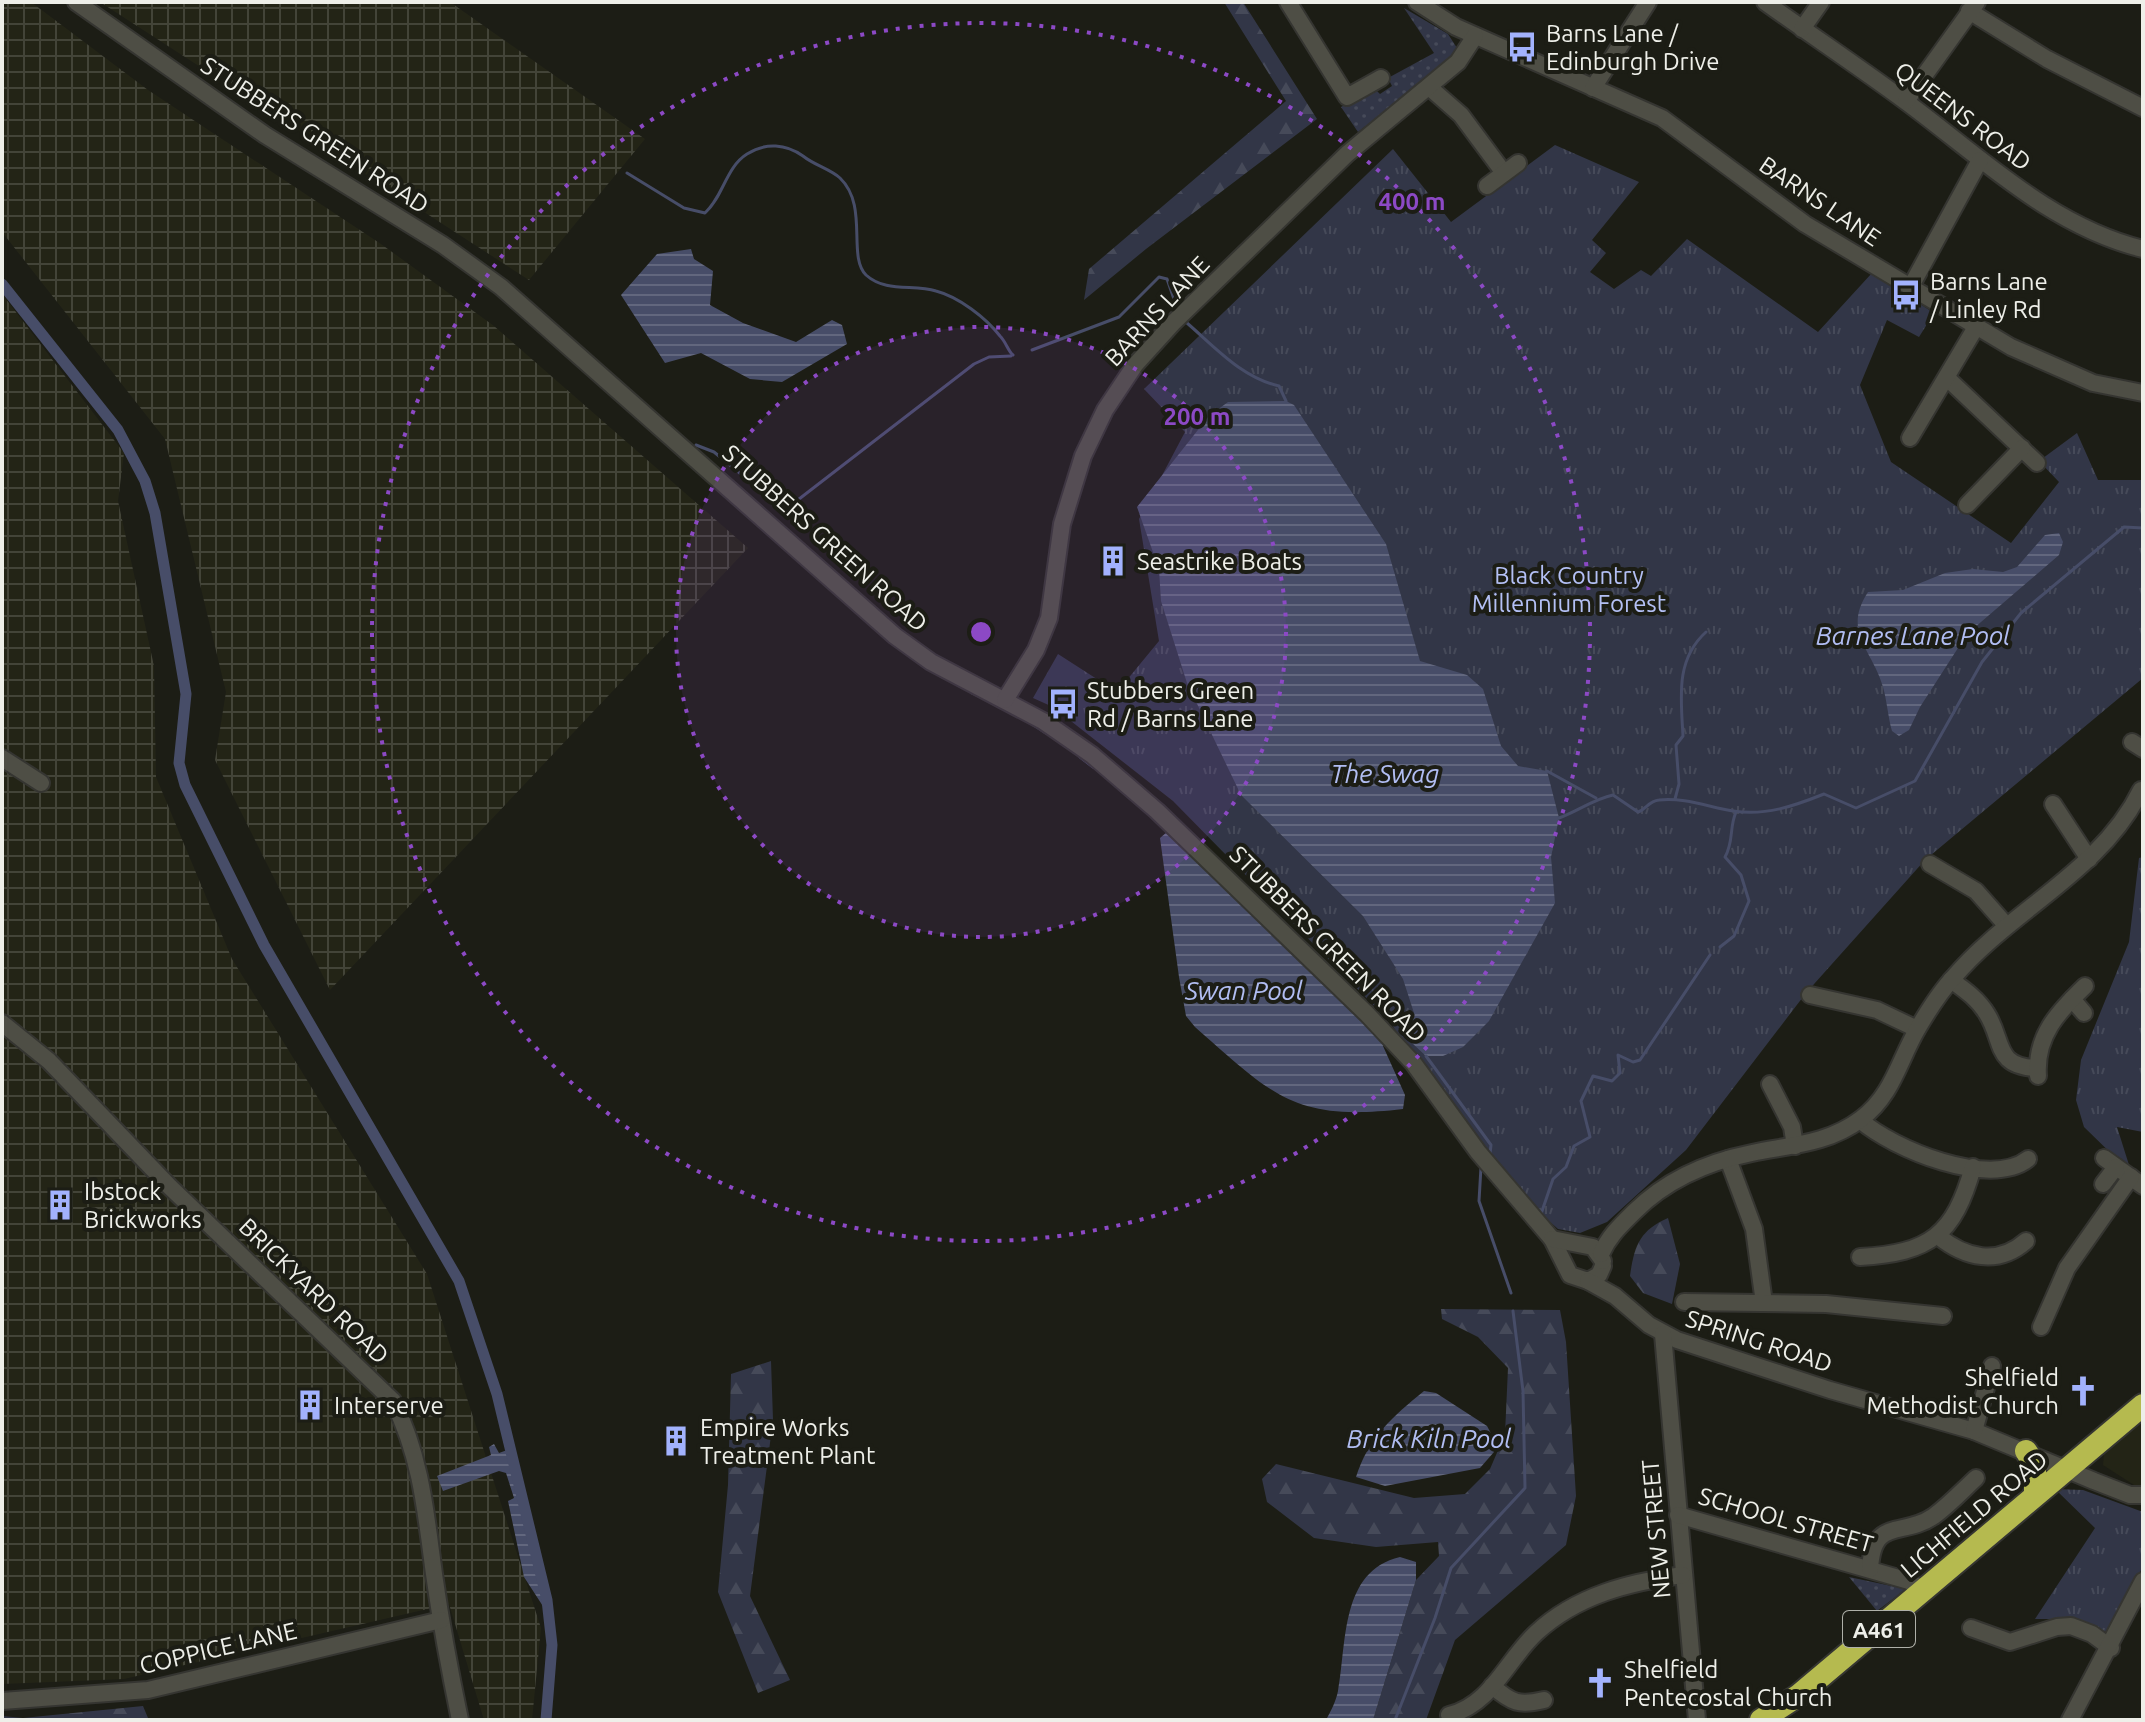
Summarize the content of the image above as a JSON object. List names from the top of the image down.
{
  "streets": {
    "highway": ["LICHFIELD ROAD", "A461"],
    "street": [
      "QUEENS ROAD",
      "STUBBERS GREEN ROAD",
      "BARNS LANE",
      "BRICKYARD ROAD",
      "SPRING ROAD",
      "SCHOOL STREET",
      "NEW STREET",
      "COPPICE LANE"
    ]
  },
  "crossings": [
    ["STUBBERS GREEN ROAD", "BARNS LANE"],
    ["BRICKYARD ROAD", "COPPICE LANE"],
    ["SPRING ROAD", "LICHFIELD ROAD"],
    ["SPRING ROAD", "NEW STREET"],
    ["LICHFIELD ROAD", "SCHOOL STREET"],
    ["SCHOOL STREET", "NEW STREET"]
  ],
  "water": [
    "Barnes Lane Pool",
    "The Swag",
    "Swan Pool",
    "Brick Kiln Pool"
  ],
  "parks": ["Black Country Millennium Forest"],
  "places": {
    "bus stop": ["Barns Lane / Edinburgh Drive", "Barns Lane / Linley Rd", "Stubbers Green Rd / Barns Lane"],
    "building": [
      "Seastrike Boats",
      "Ibstock Brickworks",
      "Interserve",
      "Empire Works Treatment Plant"
    ],
    "church": ["Shelfield Methodist Church", "Shelfield Pentecostal Church"]
  },
  "rings": ["400 m", "200 m"]
}
